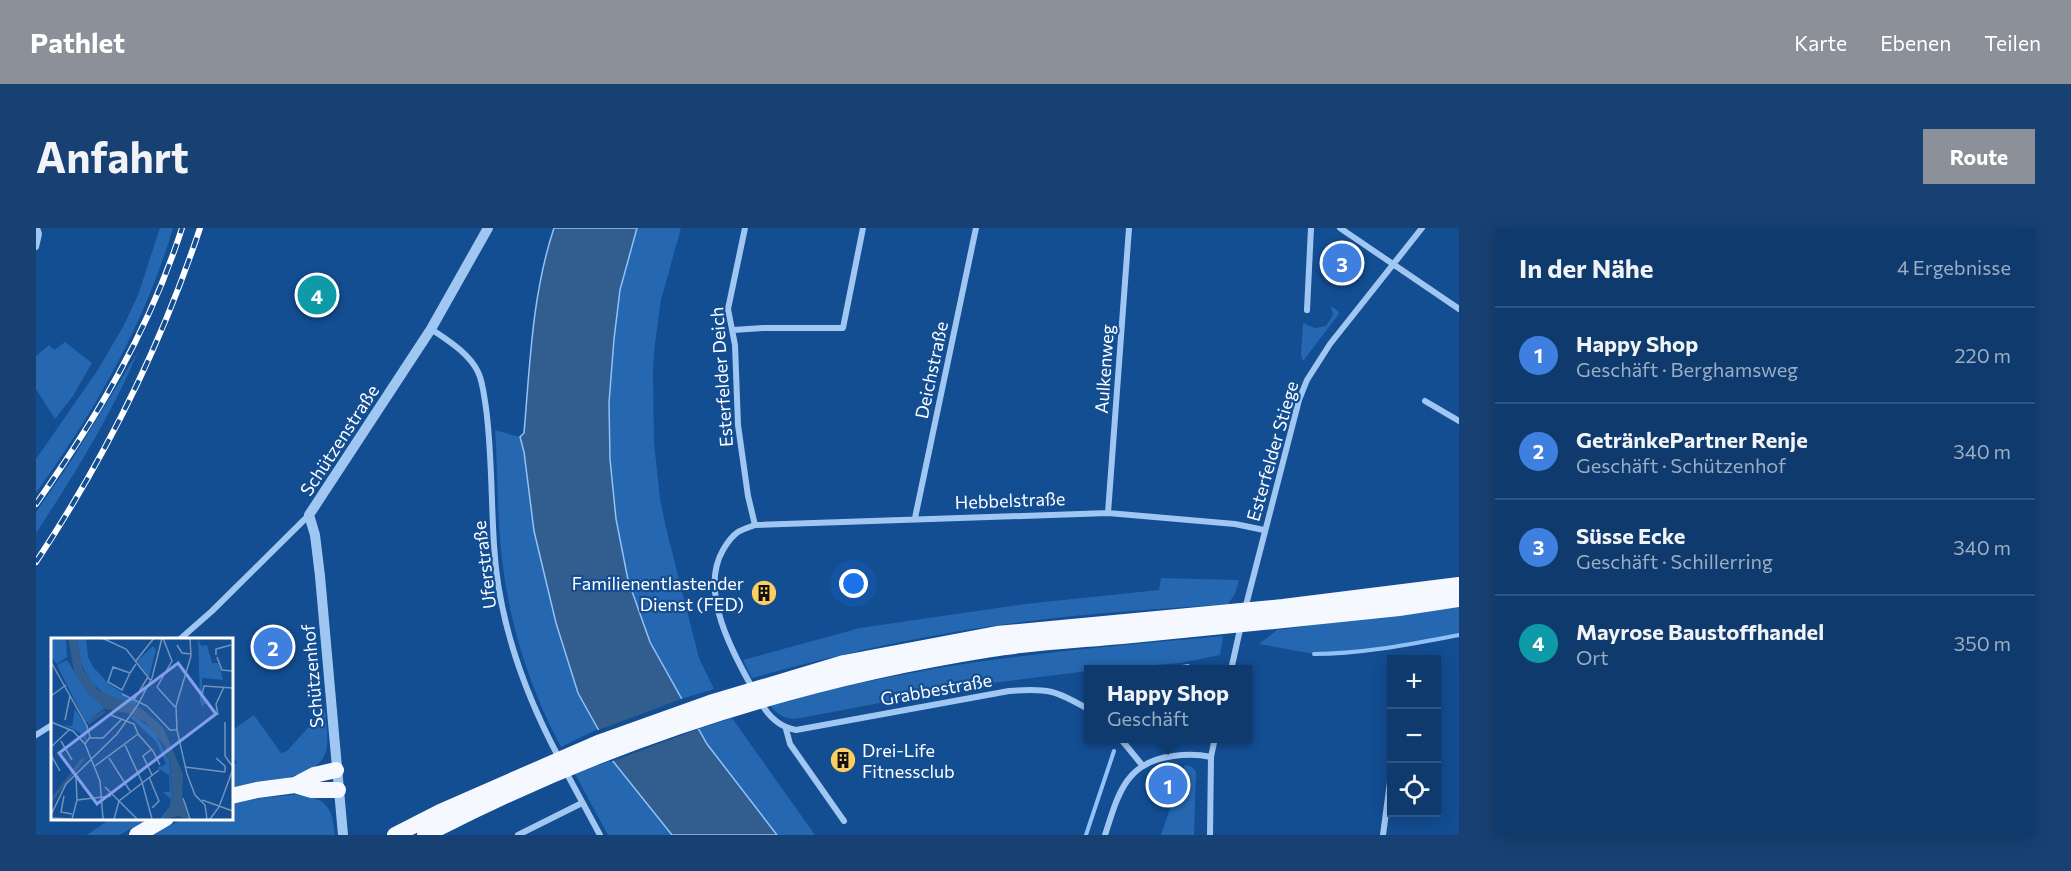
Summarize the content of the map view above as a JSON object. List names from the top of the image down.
{
  "streets": {
    "street": [
      "Aulkenweg",
      "Deichstraße",
      "Esterfelder Deich",
      "Schützenstraße",
      "Esterfelder Stiege",
      "Hebbelstraße",
      "Uferstraße",
      "Schützenhof",
      "Grabbestraße"
    ]
  },
  "crossings": [
    ["Aulkenweg", "Hebbelstraße"],
    ["Deichstraße", "Hebbelstraße"],
    ["Esterfelder Deich", "Hebbelstraße"],
    ["Schützenstraße", "Uferstraße"],
    ["Schützenstraße", "Schützenhof"],
    ["Esterfelder Stiege", "Hebbelstraße"]
  ],
  "places": {
    "building": ["Familienentlastender Dienst (FED)", "Drei-Life Fitnessclub"]
  },
  "page": {
    "header": "Pathlet",
    "nav": ["Karte", "Ebenen", "Teilen"],
    "buttons": "Route",
    "title": "Anfahrt",
    "heading": ["In der Nähe", "4 Ergebnisse"],
    "pins": [
      "3",
      "4",
      "2",
      "1"
    ],
    "list": [
      {
        "mark": "1",
        "name": "Happy Shop",
        "note": "Geschäft · Berghamsweg",
        "value": "220 m"
      },
      {
        "mark": "2",
        "name": "GetränkePartner Renje",
        "note": "Geschäft · Schützenhof",
        "value": "340 m"
      },
      {
        "mark": "3",
        "name": "Süsse Ecke",
        "note": "Geschäft · Schillerring",
        "value": "340 m"
      },
      {
        "mark": "4",
        "name": "Mayrose Baustoffhandel",
        "note": "Ort",
        "value": "350 m"
      }
    ],
    "map_buttons": ["+", "−"],
    "popup": ["Happy Shop", "Geschäft"]
  }
}
